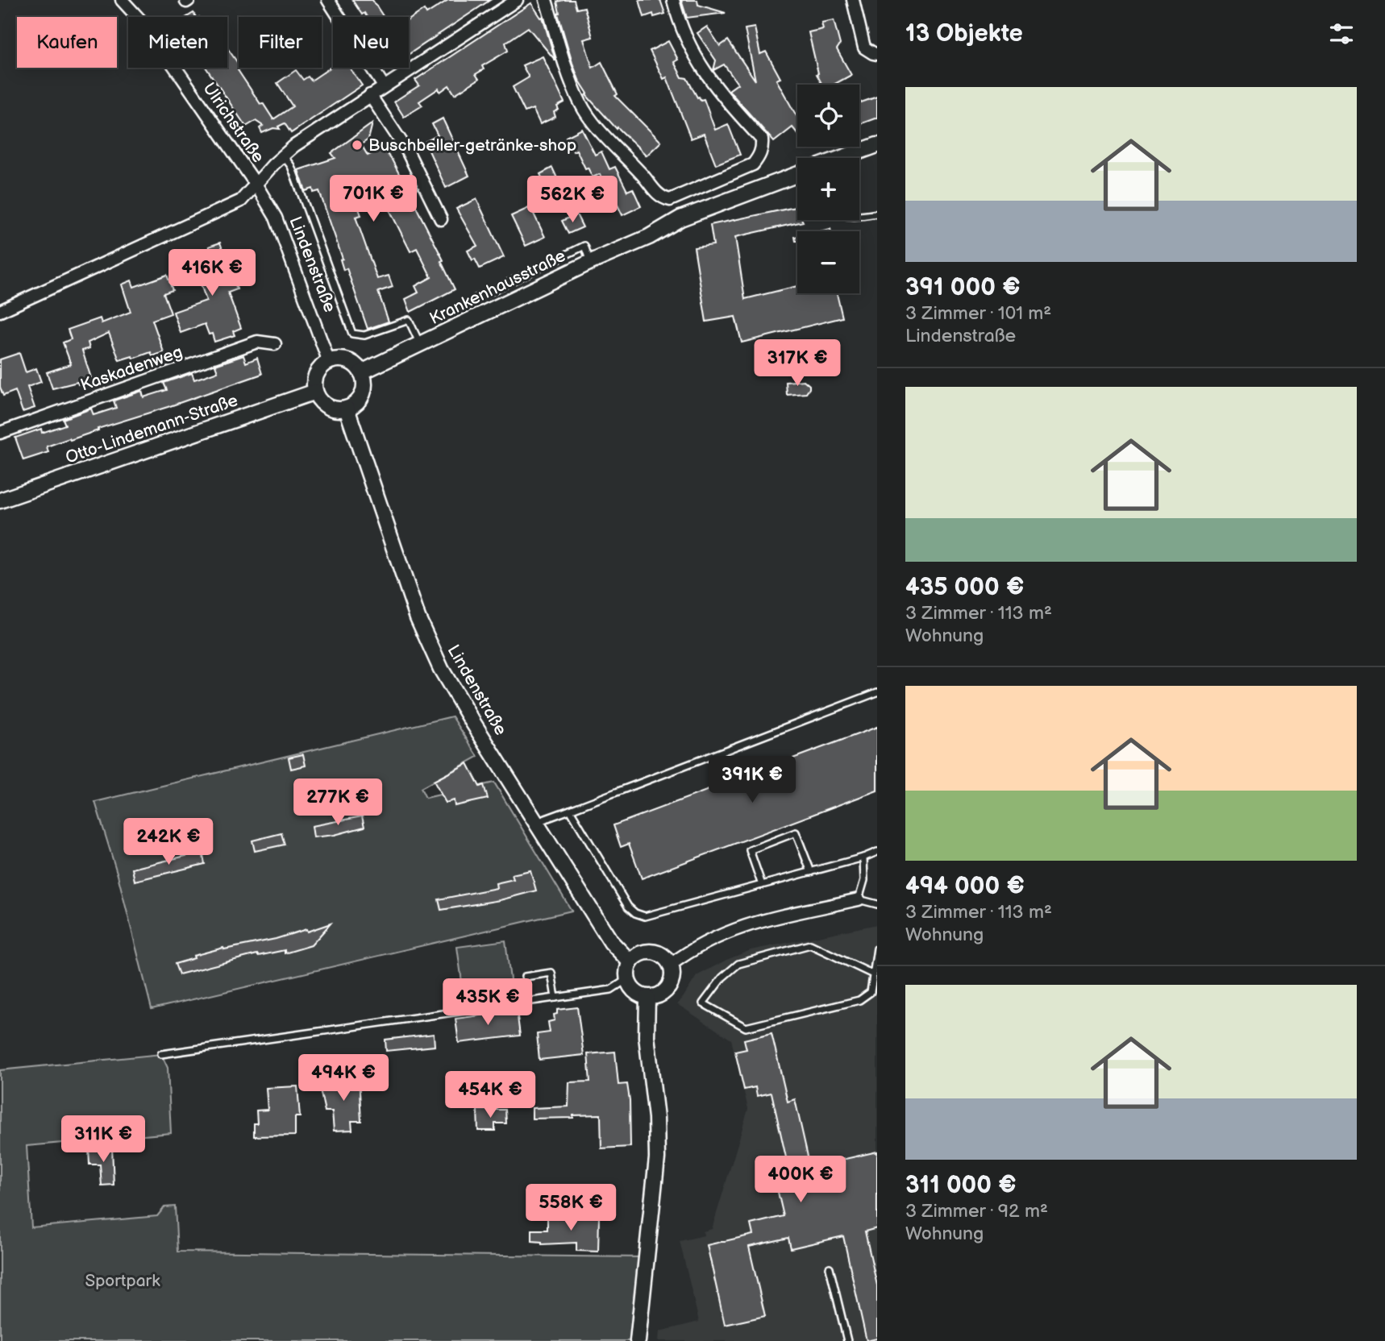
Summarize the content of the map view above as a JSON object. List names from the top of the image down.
{
  "streets": {
    "street": [
      "Ulrichstraße",
      "Lindenstraße",
      "Krankenhausstraße",
      "Kaskadenweg",
      "Otto-Lindemann-Straße"
    ]
  },
  "crossings": [
    ["Ulrichstraße", "Lindenstraße"],
    ["Lindenstraße", "Krankenhausstraße"],
    ["Lindenstraße", "Otto-Lindemann-Straße"],
    ["Krankenhausstraße", "Otto-Lindemann-Straße"]
  ],
  "parks": ["Sportpark"],
  "places": ["Buschbeller-getränke-shop"],
  "page": {
    "heading": "13 Objekte",
    "chip": [
      "Kaufen",
      "Mieten",
      "Filter",
      "Neu"
    ],
    "list": [
      {
        "name": "391 000 €",
        "note": "3 Zimmer · 101 m² · Lindenstraße"
      },
      {
        "name": "435 000 €",
        "note": "3 Zimmer · 113 m² · Wohnung"
      },
      {
        "name": "494 000 €",
        "note": "3 Zimmer · 113 m² · Wohnung"
      },
      {
        "name": "311 000 €",
        "note": "3 Zimmer · 92 m² · Wohnung"
      }
    ],
    "map_buttons": ["+", "−"],
    "price": [
      "701K €",
      "562K €",
      "416K €",
      "317K €",
      "391K €",
      "277K €",
      "242K €",
      "435K €",
      "494K €",
      "454K €",
      "311K €",
      "400K €",
      "558K €"
    ]
  }
}
